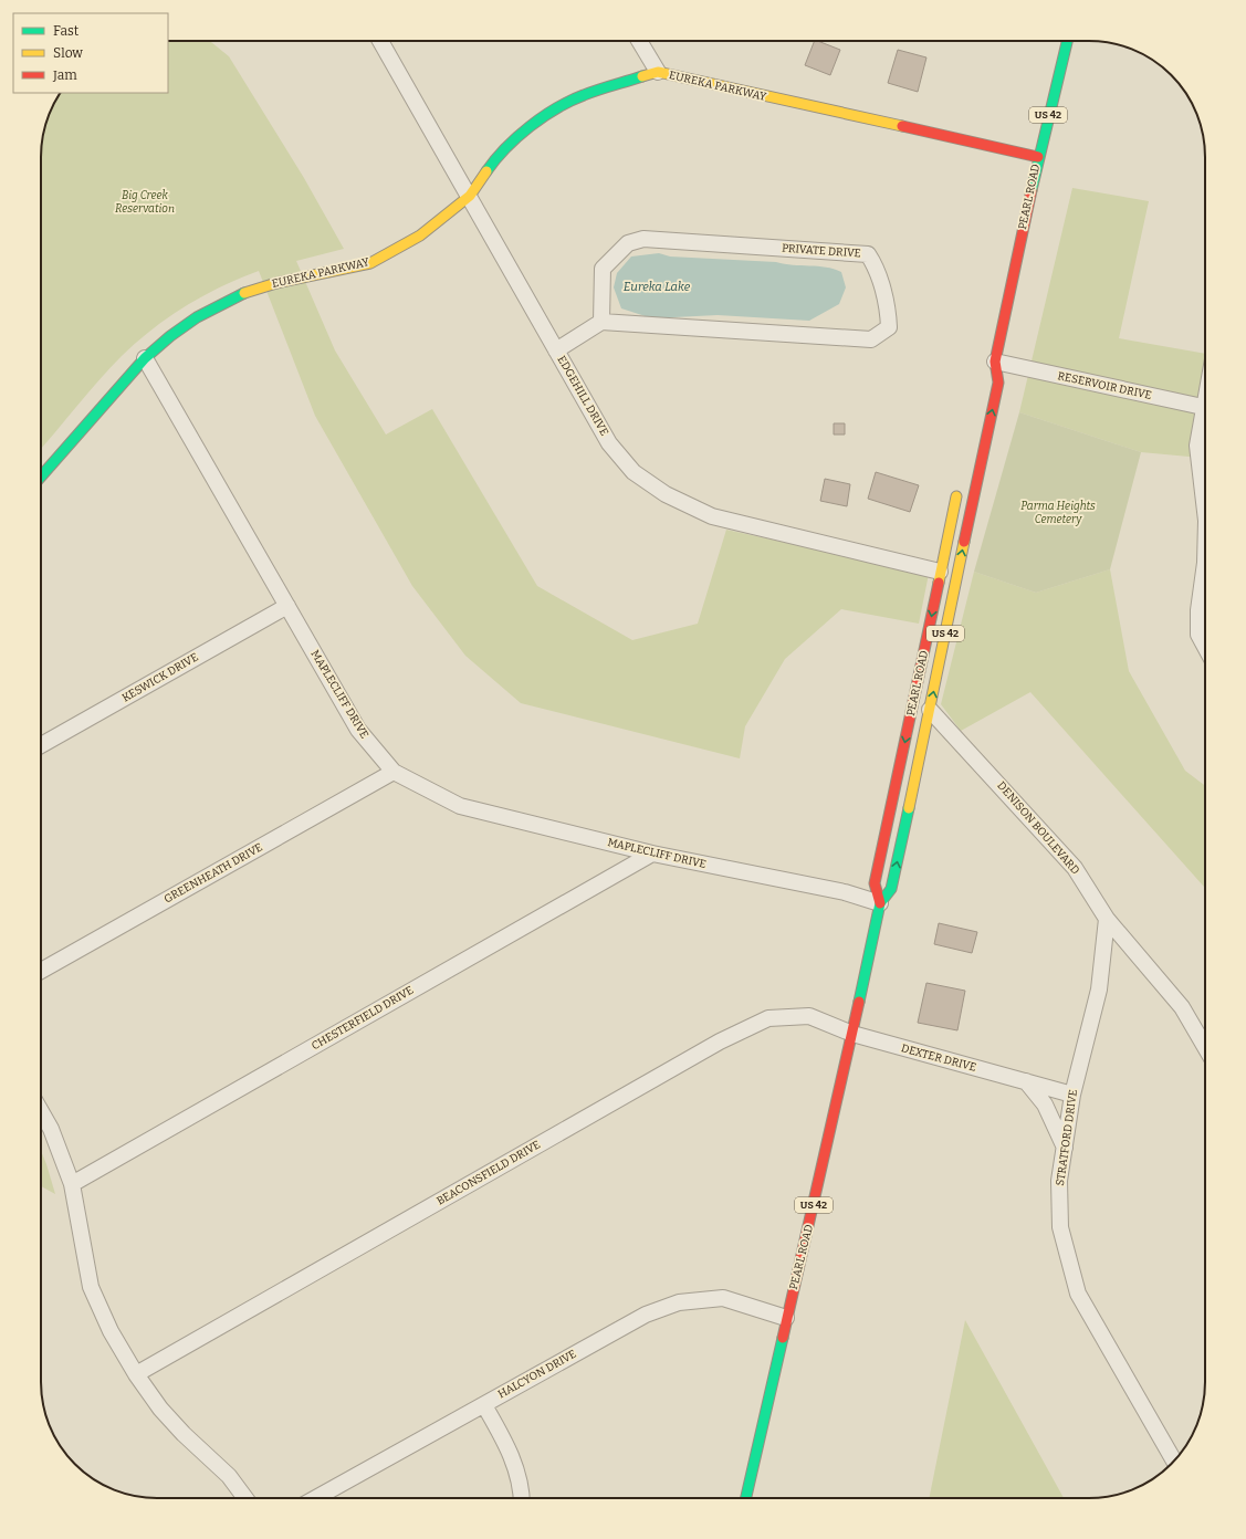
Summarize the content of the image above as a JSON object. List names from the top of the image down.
{
  "streets": {
    "main road": ["EUREKA PARKWAY", "US 42", "PEARL ROAD"],
    "street": [
      "PRIVATE DRIVE",
      "RESERVOIR DRIVE",
      "EDGEHILL DRIVE",
      "KESWICK DRIVE",
      "MAPLECLIFF DRIVE",
      "DENISON BOULEVARD",
      "GREENHEATH DRIVE",
      "CHESTERFIELD DRIVE",
      "DEXTER DRIVE",
      "STRATFORD DRIVE",
      "BEACONSFIELD DRIVE",
      "HALCYON DRIVE"
    ]
  },
  "crossings": [
    ["EUREKA PARKWAY", "PEARL ROAD"],
    ["EUREKA PARKWAY", "EDGEHILL DRIVE"],
    ["EUREKA PARKWAY", "MAPLECLIFF DRIVE"],
    ["PEARL ROAD", "RESERVOIR DRIVE"],
    ["PEARL ROAD", "EDGEHILL DRIVE"],
    ["PEARL ROAD", "MAPLECLIFF DRIVE"],
    ["PEARL ROAD", "DENISON BOULEVARD"],
    ["PEARL ROAD", "DEXTER DRIVE"],
    ["PEARL ROAD", "BEACONSFIELD DRIVE"],
    ["PEARL ROAD", "HALCYON DRIVE"],
    ["KESWICK DRIVE", "MAPLECLIFF DRIVE"],
    ["MAPLECLIFF DRIVE", "GREENHEATH DRIVE"],
    ["MAPLECLIFF DRIVE", "CHESTERFIELD DRIVE"],
    ["DENISON BOULEVARD", "STRATFORD DRIVE"],
    ["DEXTER DRIVE", "STRATFORD DRIVE"],
    ["DEXTER DRIVE", "BEACONSFIELD DRIVE"]
  ],
  "water": ["Eureka Lake"],
  "parks": ["Big Creek Reservation", "Parma Heights Cemetery"],
  "legend": ["Fast", "Slow", "Jam"]
}
